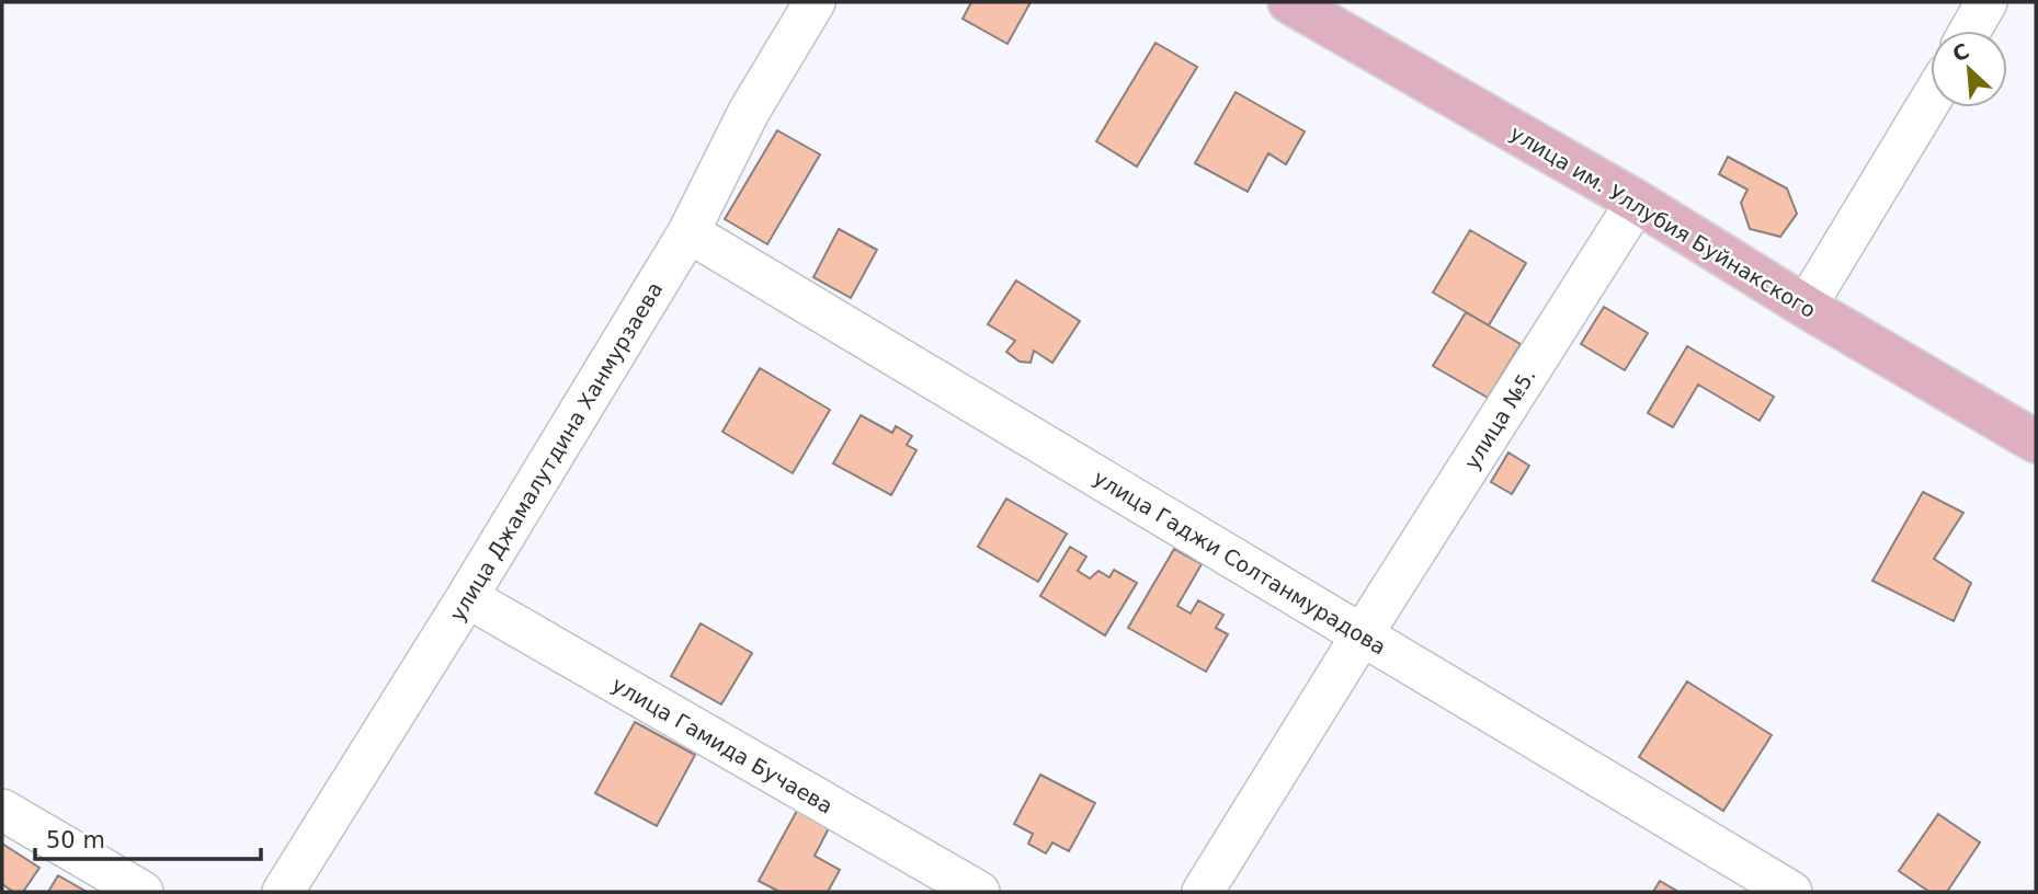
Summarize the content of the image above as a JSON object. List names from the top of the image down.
{
  "streets": {
    "main road": ["улица им. Уллубия Буйнакского"],
    "street": [
      "улица №5.",
      "улица Джамалутдина Ханмурзаева",
      "улица Гаджи Солтанмурадова",
      "улица Гамида Бучаева"
    ]
  },
  "crossings": [
    ["улица им. Уллубия Буйнакского", "улица №5."],
    ["улица №5.", "улица Гаджи Солтанмурадова"],
    ["улица Джамалутдина Ханмурзаева", "улица Гаджи Солтанмурадова"],
    ["улица Джамалутдина Ханмурзаева", "улица Гамида Бучаева"]
  ],
  "scale_bar": "50 m",
  "north": "top left"
}
